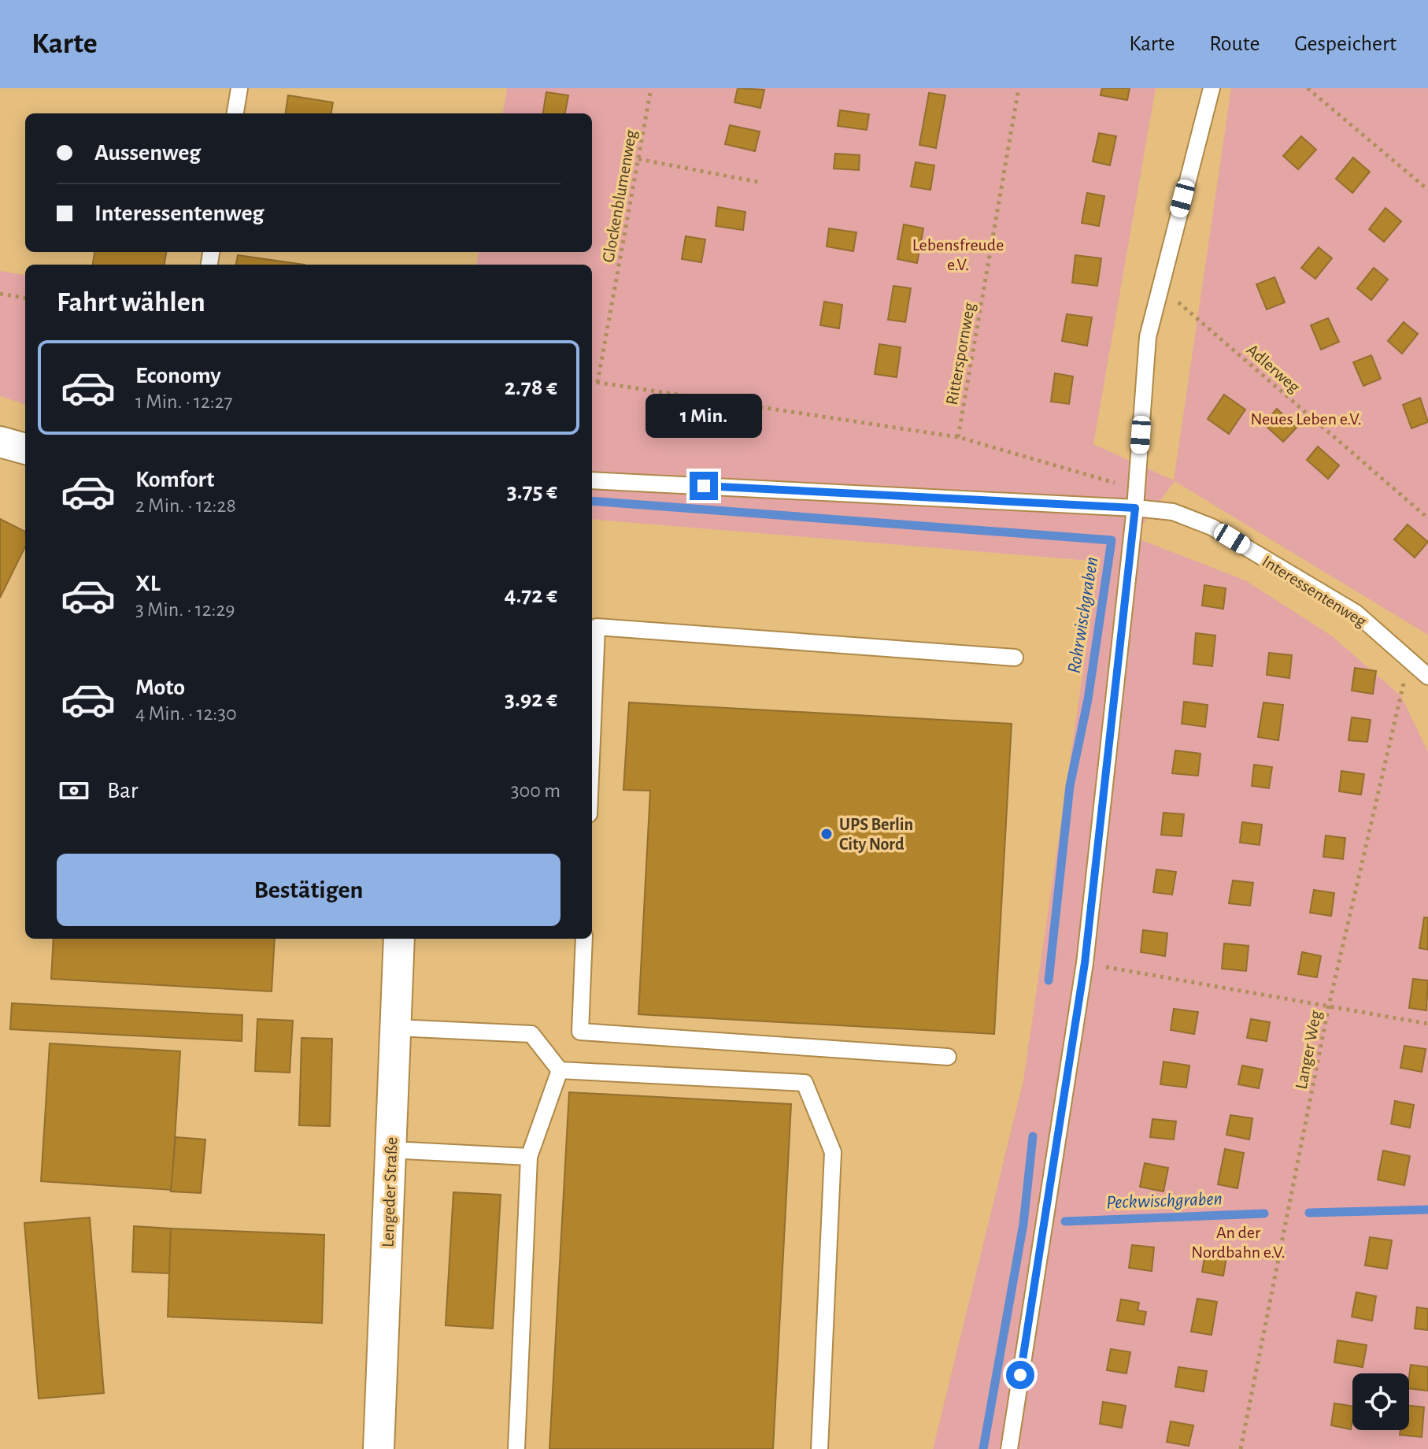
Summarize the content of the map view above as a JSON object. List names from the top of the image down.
{
  "streets": {
    "street": ["Lengeder Straße"],
    "lane": ["Interessentenweg"],
    "path": [
      "Glockenblumenweg",
      "Ritterspornweg",
      "Adlerweg",
      "Langer Weg"
    ]
  },
  "crossings": [
    ["Interessentenweg", "Langer Weg"]
  ],
  "water": ["Rohrwischgraben", "Peckwischgraben"],
  "parks": ["Lebensfreude e.V.", "Neues Leben e.V.", "An der Nordbahn e.V."],
  "places": ["UPS Berlin City Nord"],
  "page": {
    "header": "Karte",
    "nav": ["Karte", "Route", "Gespeichert"],
    "banner": ["Aussenweg", "Interessentenweg"],
    "heading": "Fahrt wählen",
    "list": [
      {
        "name": "Economy",
        "note": "1 Min. · 12:27",
        "value": "2.78 €"
      },
      {
        "name": "Komfort",
        "note": "2 Min. · 12:28",
        "value": "3.75 €"
      },
      {
        "name": "XL",
        "note": "3 Min. · 12:29",
        "value": "4.72 €"
      },
      {
        "name": "Moto",
        "note": "4 Min. · 12:30",
        "value": "3.92 €"
      }
    ],
    "bubble": "1 Min.",
    "pay": ["Bar", "300 m"],
    "buttons": "Bestätigen"
  }
}
